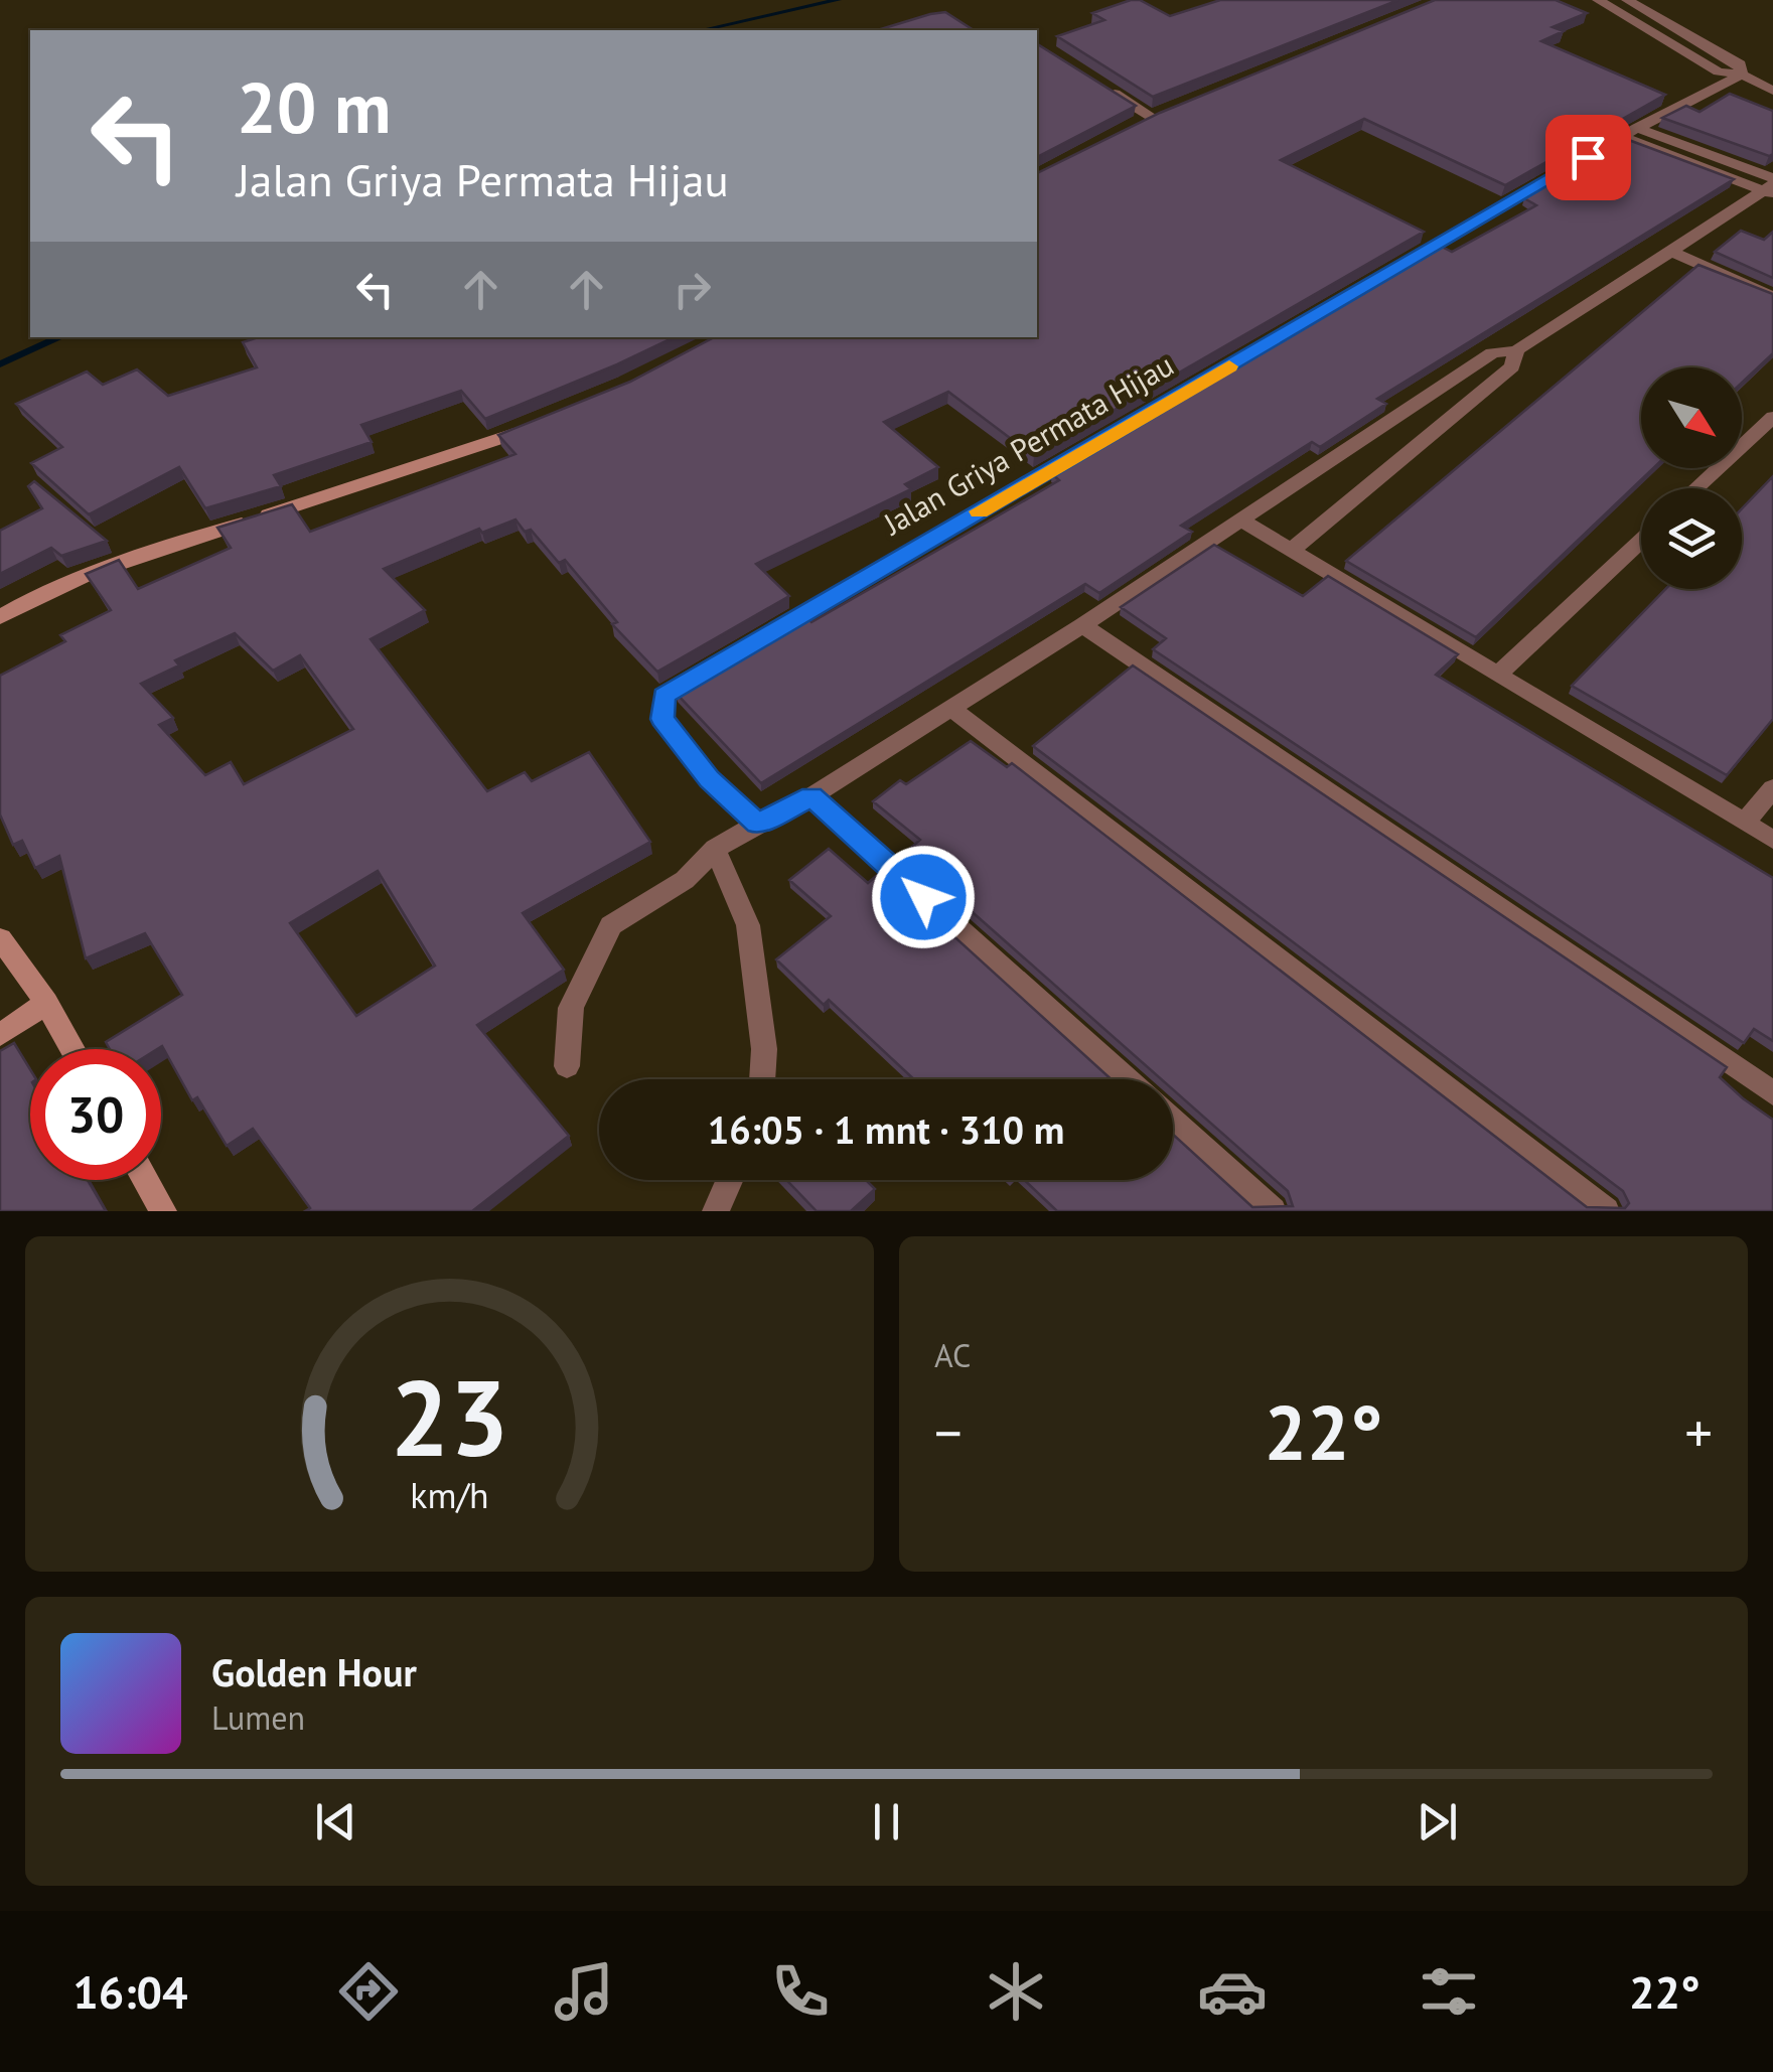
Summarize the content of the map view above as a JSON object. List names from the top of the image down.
{
  "streets": {
    "street": ["Jalan Griya Permata Hijau"]
  },
  "north": "bottom right",
  "page": {
    "turn": ["20 m", "Jalan Griya Permata Hijau"],
    "limit": "30",
    "trip": "16:05 · 1 mnt · 310 m",
    "tile": "AC",
    "heat": ["−", "22°", "+"],
    "song": ["Golden Hour", "Lumen"],
    "tabs": ["16:04", "22°"],
    "gauge": ["23", "km/h"]
  }
}
